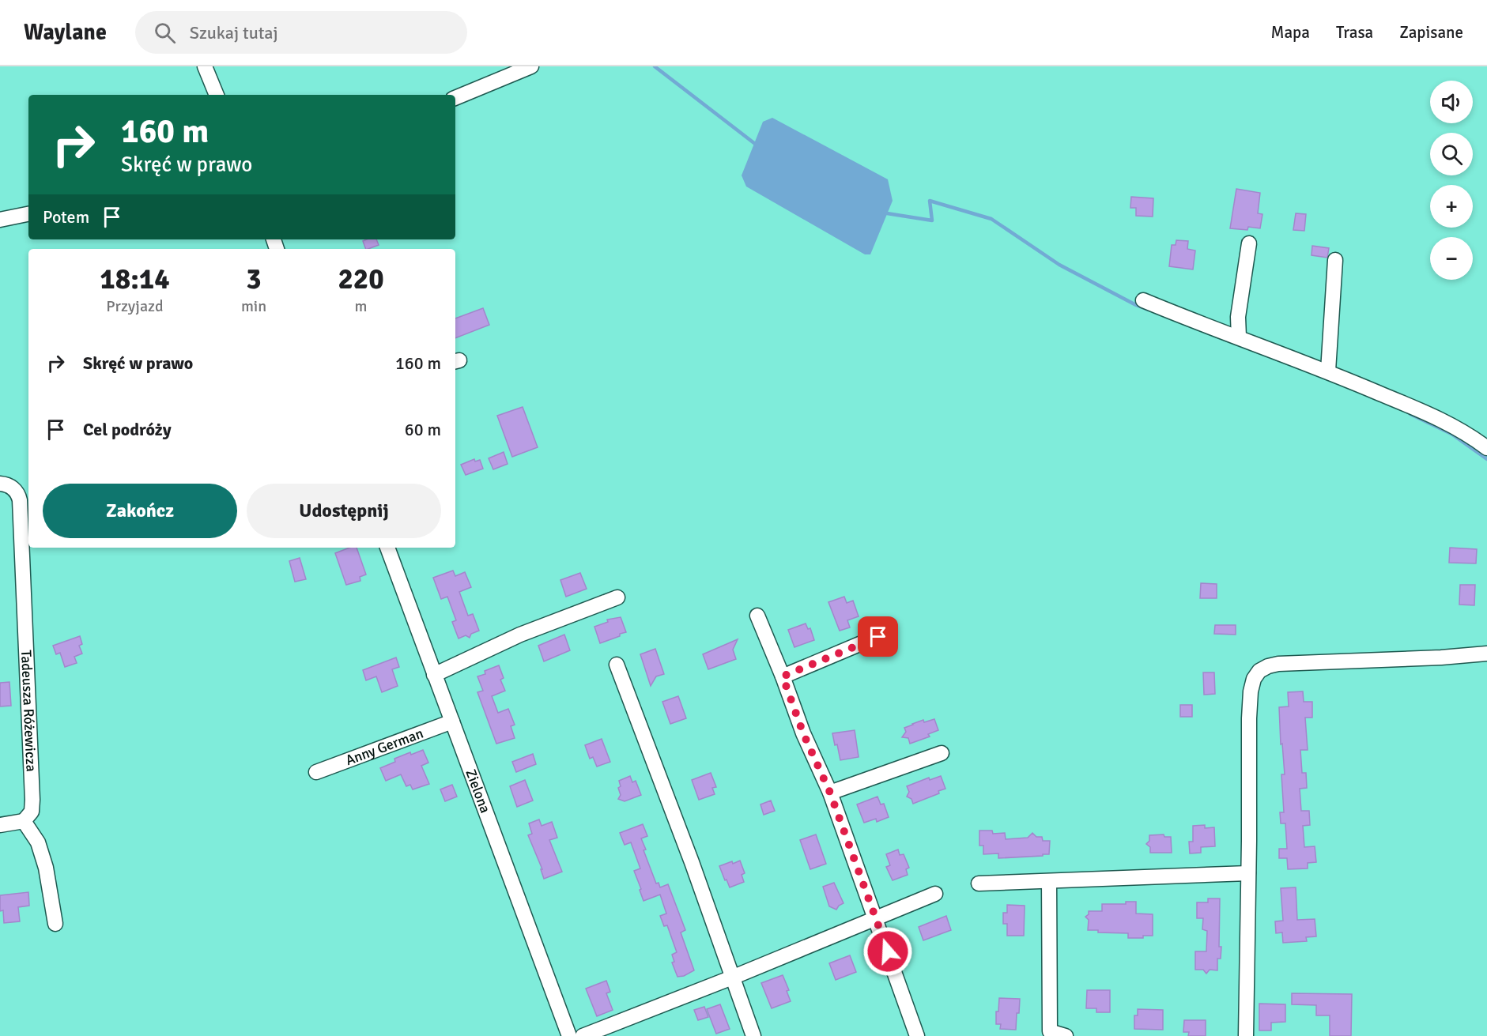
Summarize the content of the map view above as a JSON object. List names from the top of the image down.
{
  "streets": {
    "street": ["Tadeusza Różewicza", "Anny German", "Zielona"]
  },
  "crossings": [
    ["Anny German", "Zielona"]
  ],
  "page": {
    "header": "Waylane",
    "search": "Szukaj tutaj",
    "nav": ["Mapa", "Trasa", "Zapisane"],
    "map_buttons": ["+", "−"],
    "turn": ["160 m", "Skręć w prawo"],
    "then": "Potem",
    "eta": [
      "18:14",
      "Przyjazd",
      "3",
      "min",
      "220",
      "m"
    ],
    "list": [
      {
        "name": "Skręć w prawo",
        "value": "160 m"
      },
      {
        "name": "Cel podróży",
        "value": "60 m"
      }
    ],
    "buttons": ["Zakończ", "Udostępnij"]
  }
}
